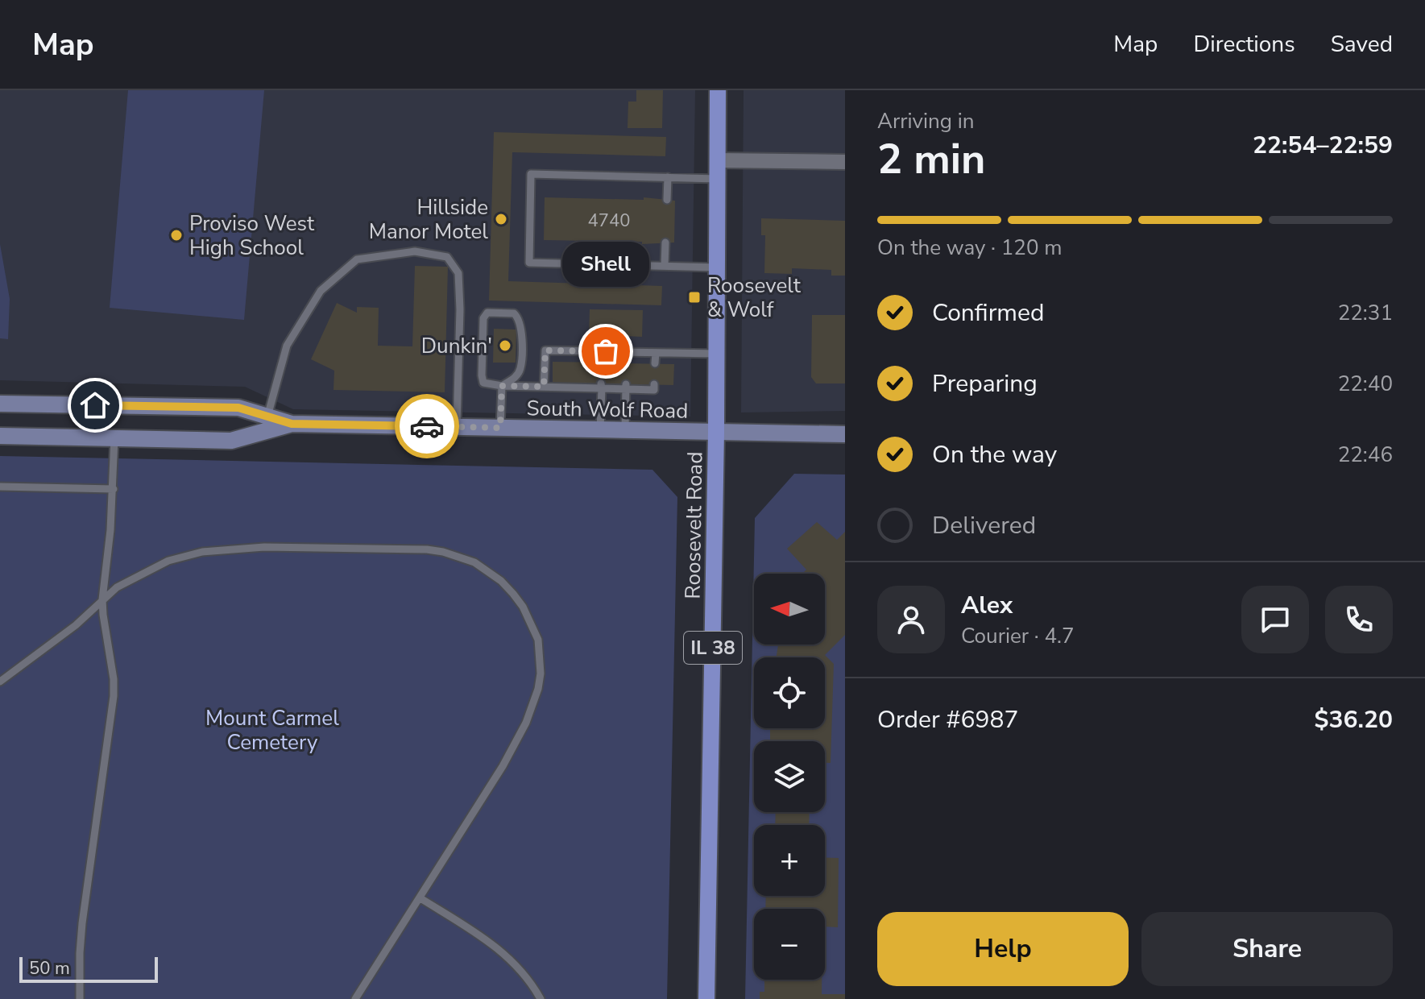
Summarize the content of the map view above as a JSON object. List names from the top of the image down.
{
  "streets": {
    "main road": ["South Wolf Road", "Roosevelt Road", "IL 38"]
  },
  "crossings": [
    ["South Wolf Road", "Roosevelt Road"]
  ],
  "parks": ["Mount Carmel Cemetery"],
  "places": {
    "other": [
      "Hillside Manor Motel",
      "Proviso West High School",
      "Dunkin'",
      "Shell"
    ],
    "transit": ["Roosevelt & Wolf"]
  },
  "house_numbers": ["4740"],
  "scale_bar": "50 m",
  "north": "left",
  "page": {
    "header": "Map",
    "nav": ["Map", "Directions", "Saved"],
    "heading": ["2 min", "Arriving in", "22:54–22:59"],
    "panel": [
      "Alex",
      "Courier · 4.7",
      "Order #6987",
      "$36.20"
    ],
    "bar": "On the way · 120 m",
    "bubble": "Shell",
    "list": [
      ["Confirmed", "22:31"],
      ["Preparing", "22:40"],
      ["On the way", "22:46"],
      "Delivered"
    ],
    "map_buttons": ["+", "−"],
    "buttons": ["Help", "Share"],
    "scale": "50 m"
  }
}
